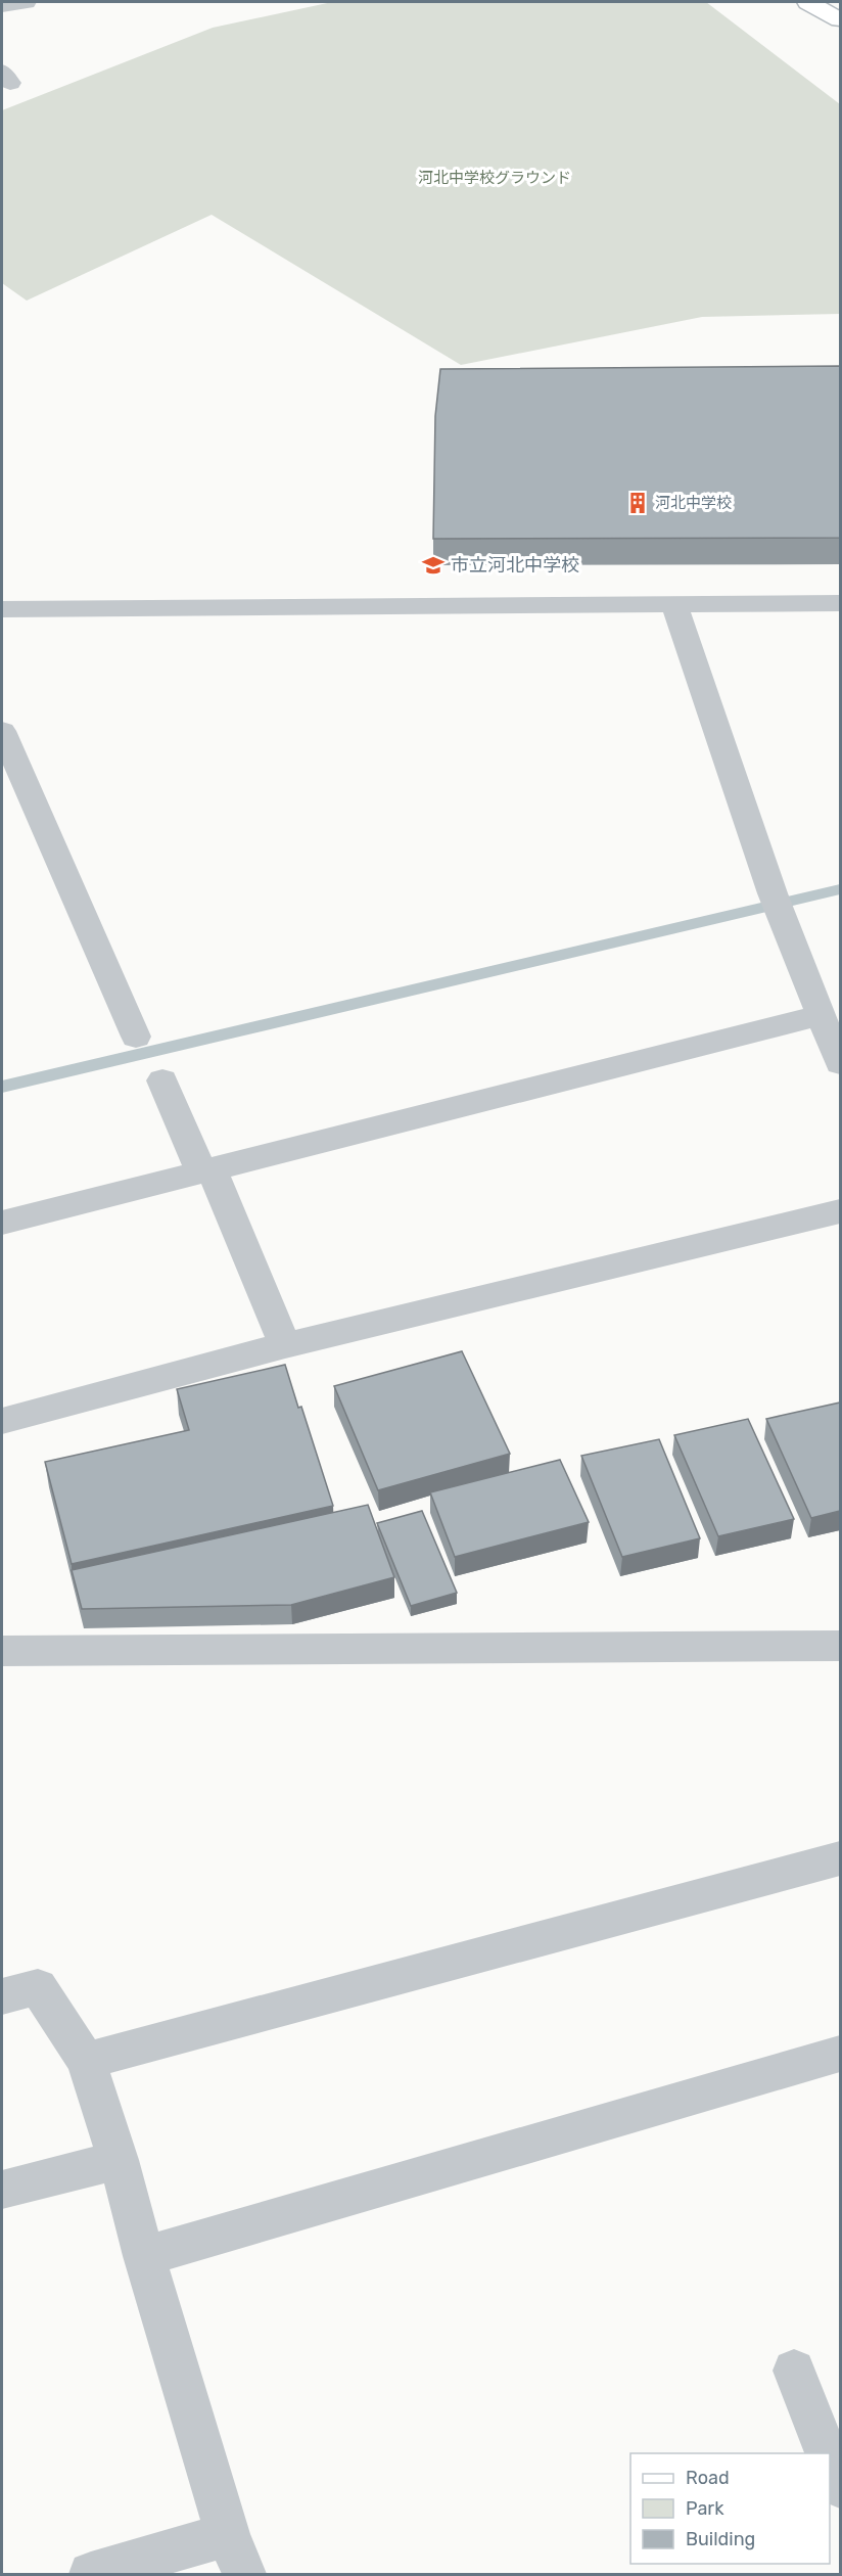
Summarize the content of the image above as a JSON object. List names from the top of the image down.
{
  "parks": ["河北中学校グラウンド"],
  "places": {
    "building": ["河北中学校"],
    "school or university": ["市立河北中学校"]
  },
  "legend": ["Road", "Park", "Building"]
}
